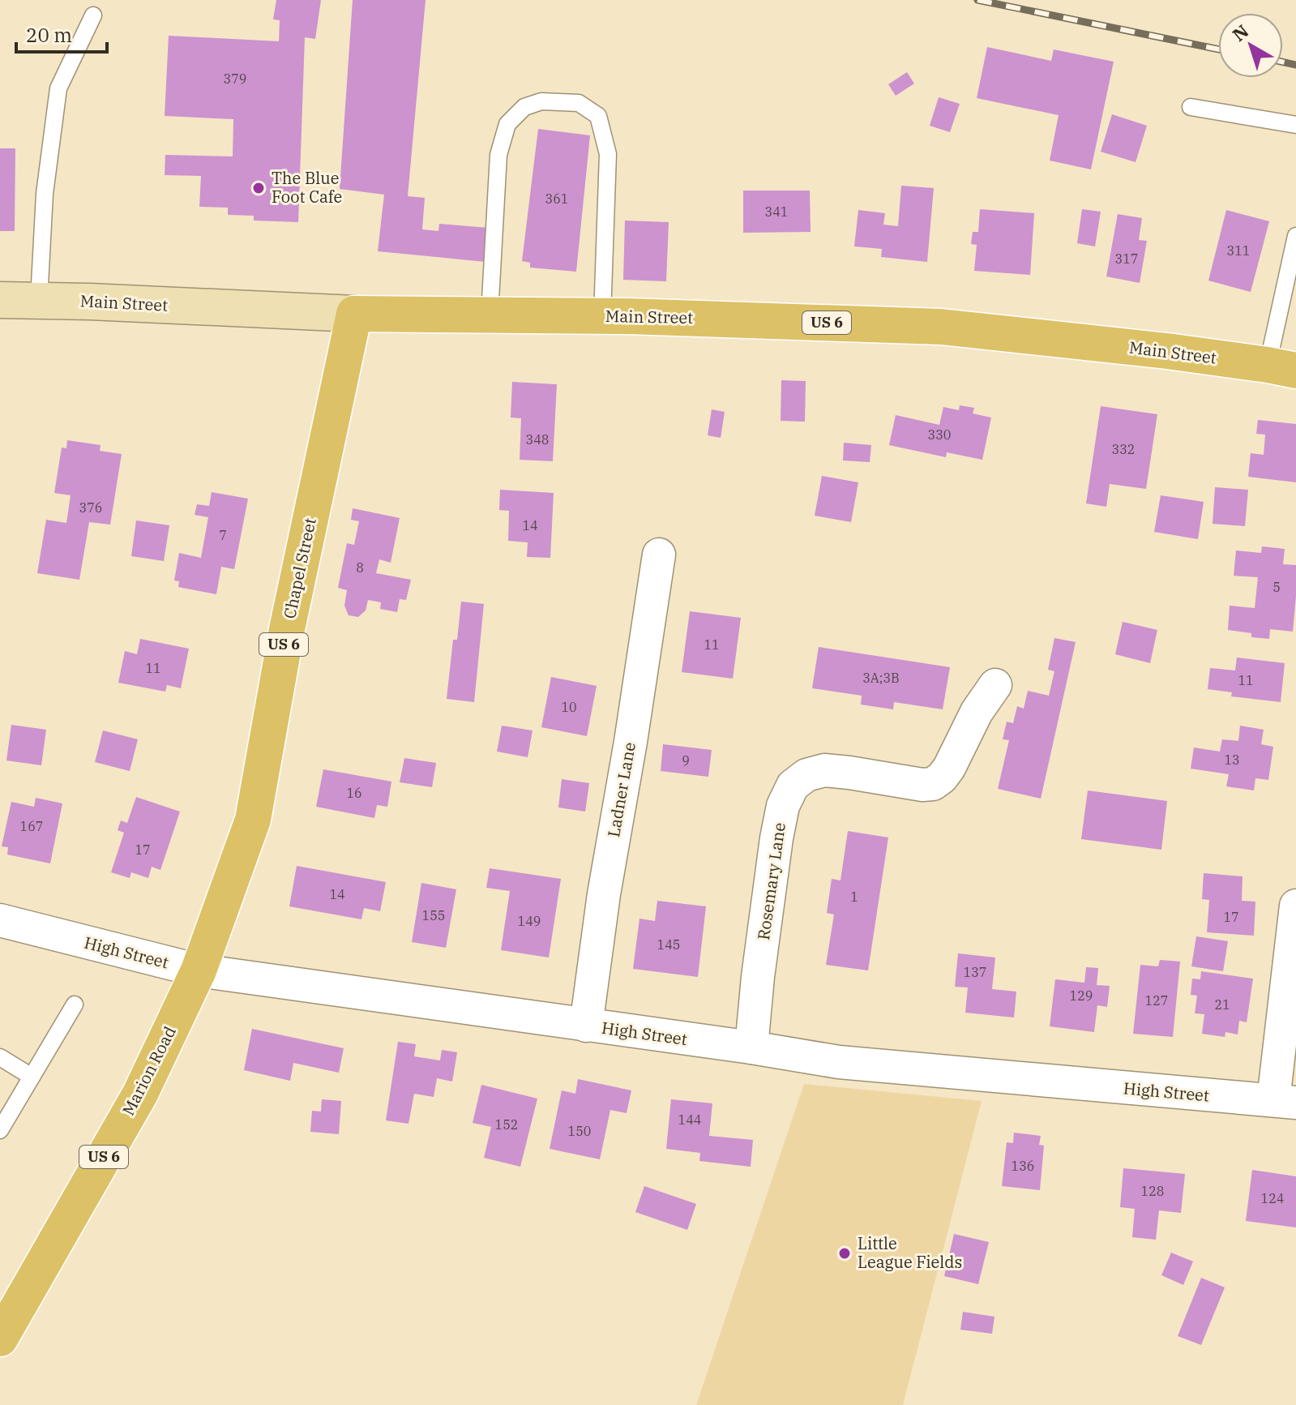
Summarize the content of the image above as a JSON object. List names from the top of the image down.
{
  "streets": {
    "main road": [
      "Main Street",
      "US 6",
      "Chapel Street",
      "Marion Road"
    ],
    "street": ["Ladner Lane", "Rosemary Lane", "High Street"]
  },
  "crossings": [
    ["Main Street", "Chapel Street"],
    ["Chapel Street", "High Street"],
    ["Chapel Street", "Marion Road"],
    ["Ladner Lane", "High Street"],
    ["Rosemary Lane", "High Street"],
    ["High Street", "Marion Road"]
  ],
  "places": ["The Blue Foot Cafe", "Little League Fields"],
  "house_numbers": [
    "379",
    "361",
    "341",
    "311",
    "317",
    "330",
    "348",
    "332",
    "376",
    "14",
    "7",
    "8",
    "5",
    "11",
    "11",
    "3A;3B",
    "11",
    "10",
    "13",
    "9",
    "16",
    "167",
    "17",
    "14",
    "1",
    "155",
    "17",
    "149",
    "145",
    "137",
    "129",
    "127",
    "21",
    "144",
    "152",
    "150",
    "136",
    "128",
    "124"
  ],
  "scale_bar": "20 m",
  "north": "top left"
}
